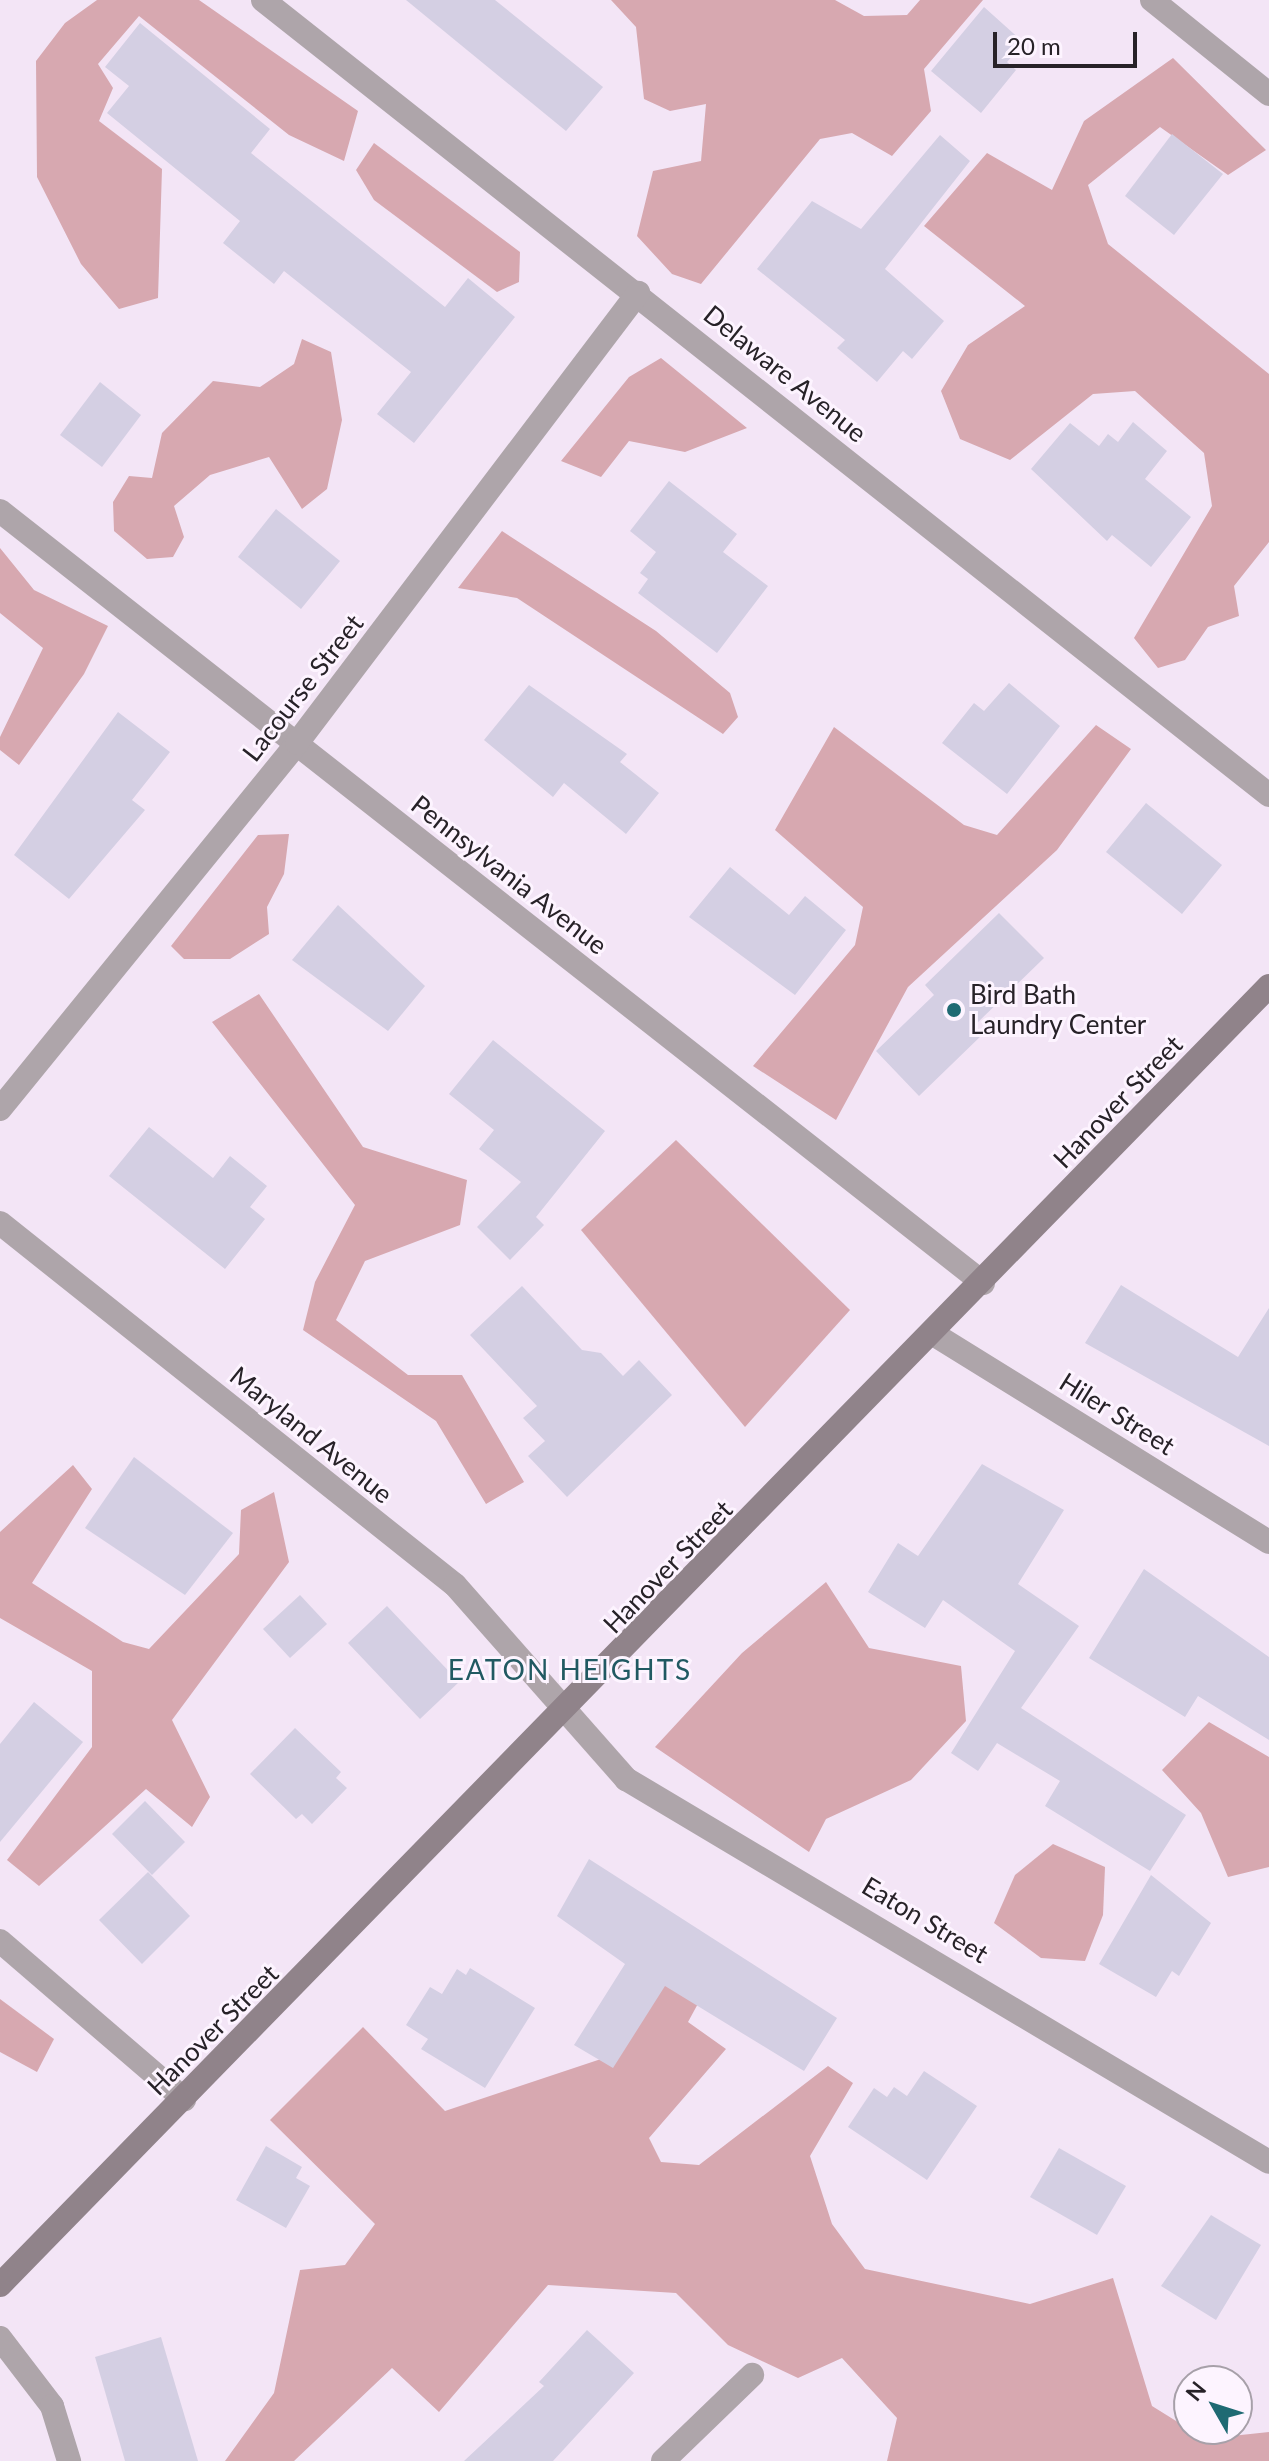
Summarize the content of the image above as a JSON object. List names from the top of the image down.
{
  "streets": {
    "main road": ["Hanover Street"],
    "street": [
      "Delaware Avenue",
      "Lacourse Street",
      "Pennsylvania Avenue",
      "Hiler Street",
      "Maryland Avenue",
      "Eaton Street"
    ]
  },
  "crossings": [
    ["Delaware Avenue", "Lacourse Street"],
    ["Lacourse Street", "Pennsylvania Avenue"],
    ["Pennsylvania Avenue", "Hanover Street"],
    ["Hanover Street", "Hiler Street"],
    ["Hanover Street", "Maryland Avenue"],
    ["Hanover Street", "Eaton Street"],
    ["Maryland Avenue", "Eaton Street"]
  ],
  "districts": ["EATON HEIGHTS"],
  "places": ["Bird Bath Laundry Center"],
  "scale_bar": "20 m",
  "north": "top left"
}
